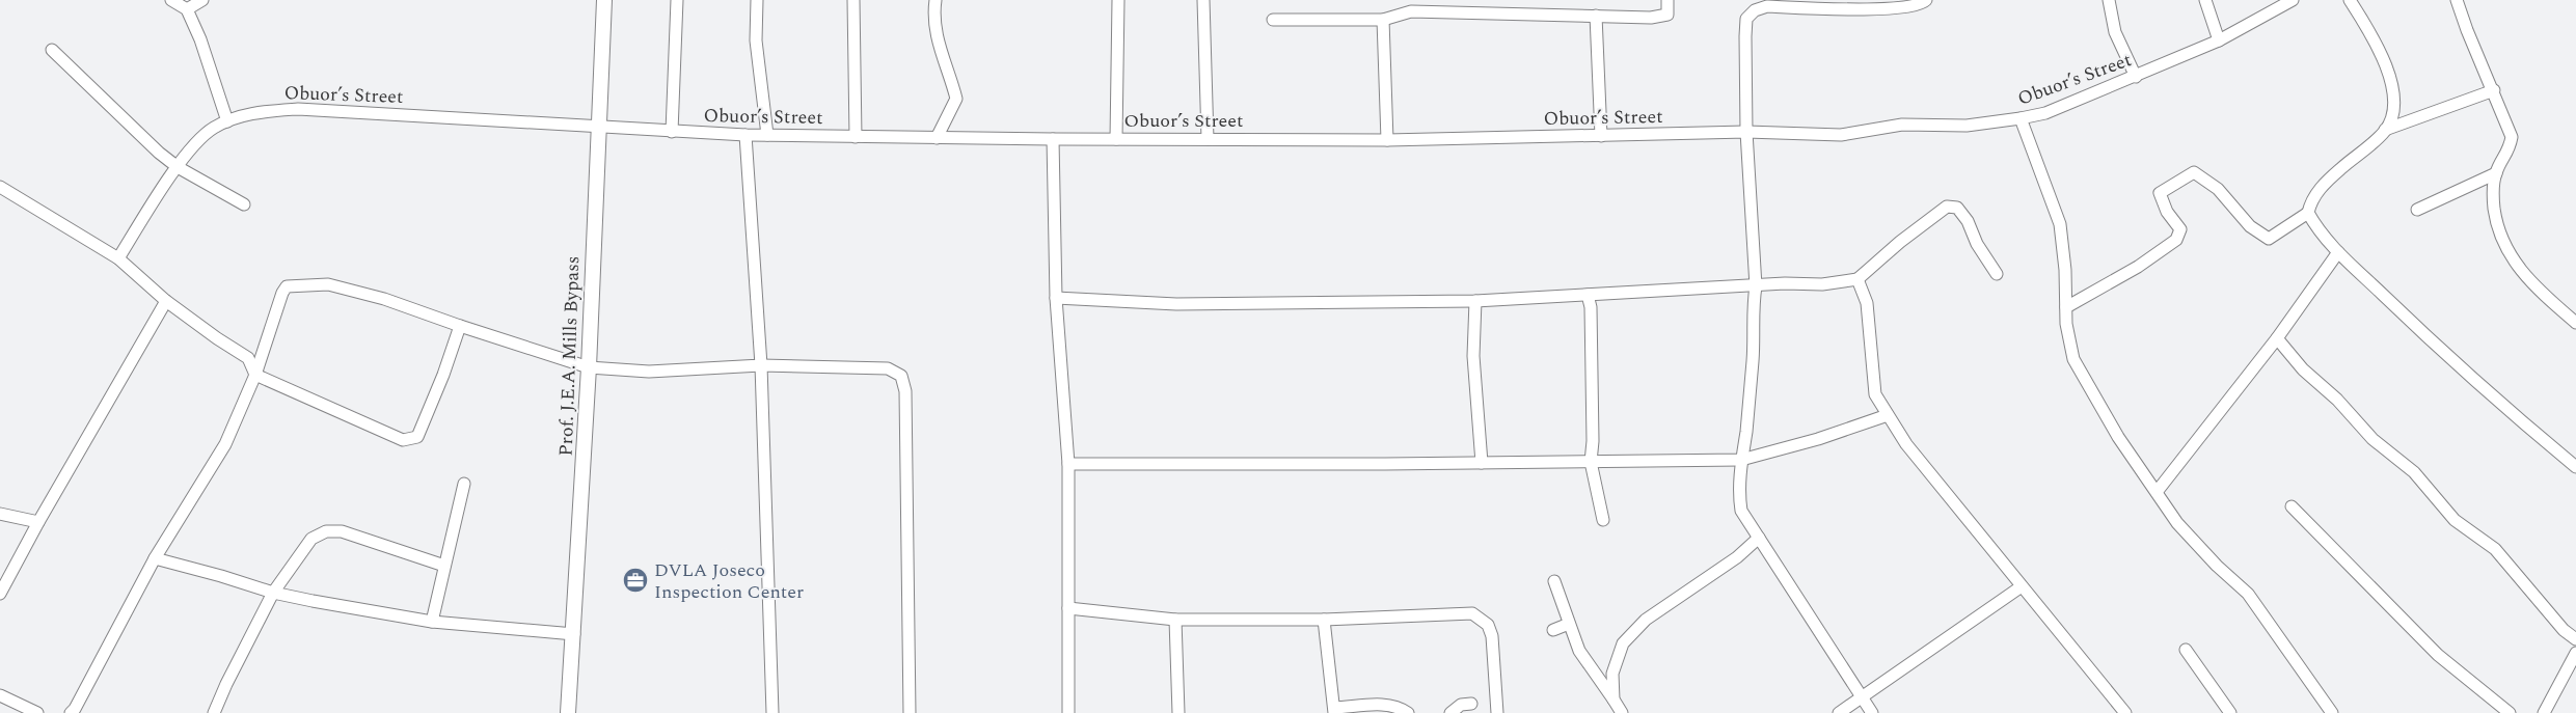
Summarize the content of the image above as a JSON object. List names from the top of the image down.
{
  "streets": {
    "street": ["Obuor’s Street", "Prof. J.E.A. Mills Bypass"]
  },
  "crossings": [
    ["Obuor’s Street", "Prof. J.E.A. Mills Bypass"]
  ],
  "places": {
    "office": ["DVLA Joseco Inspection Center"]
  }
}
